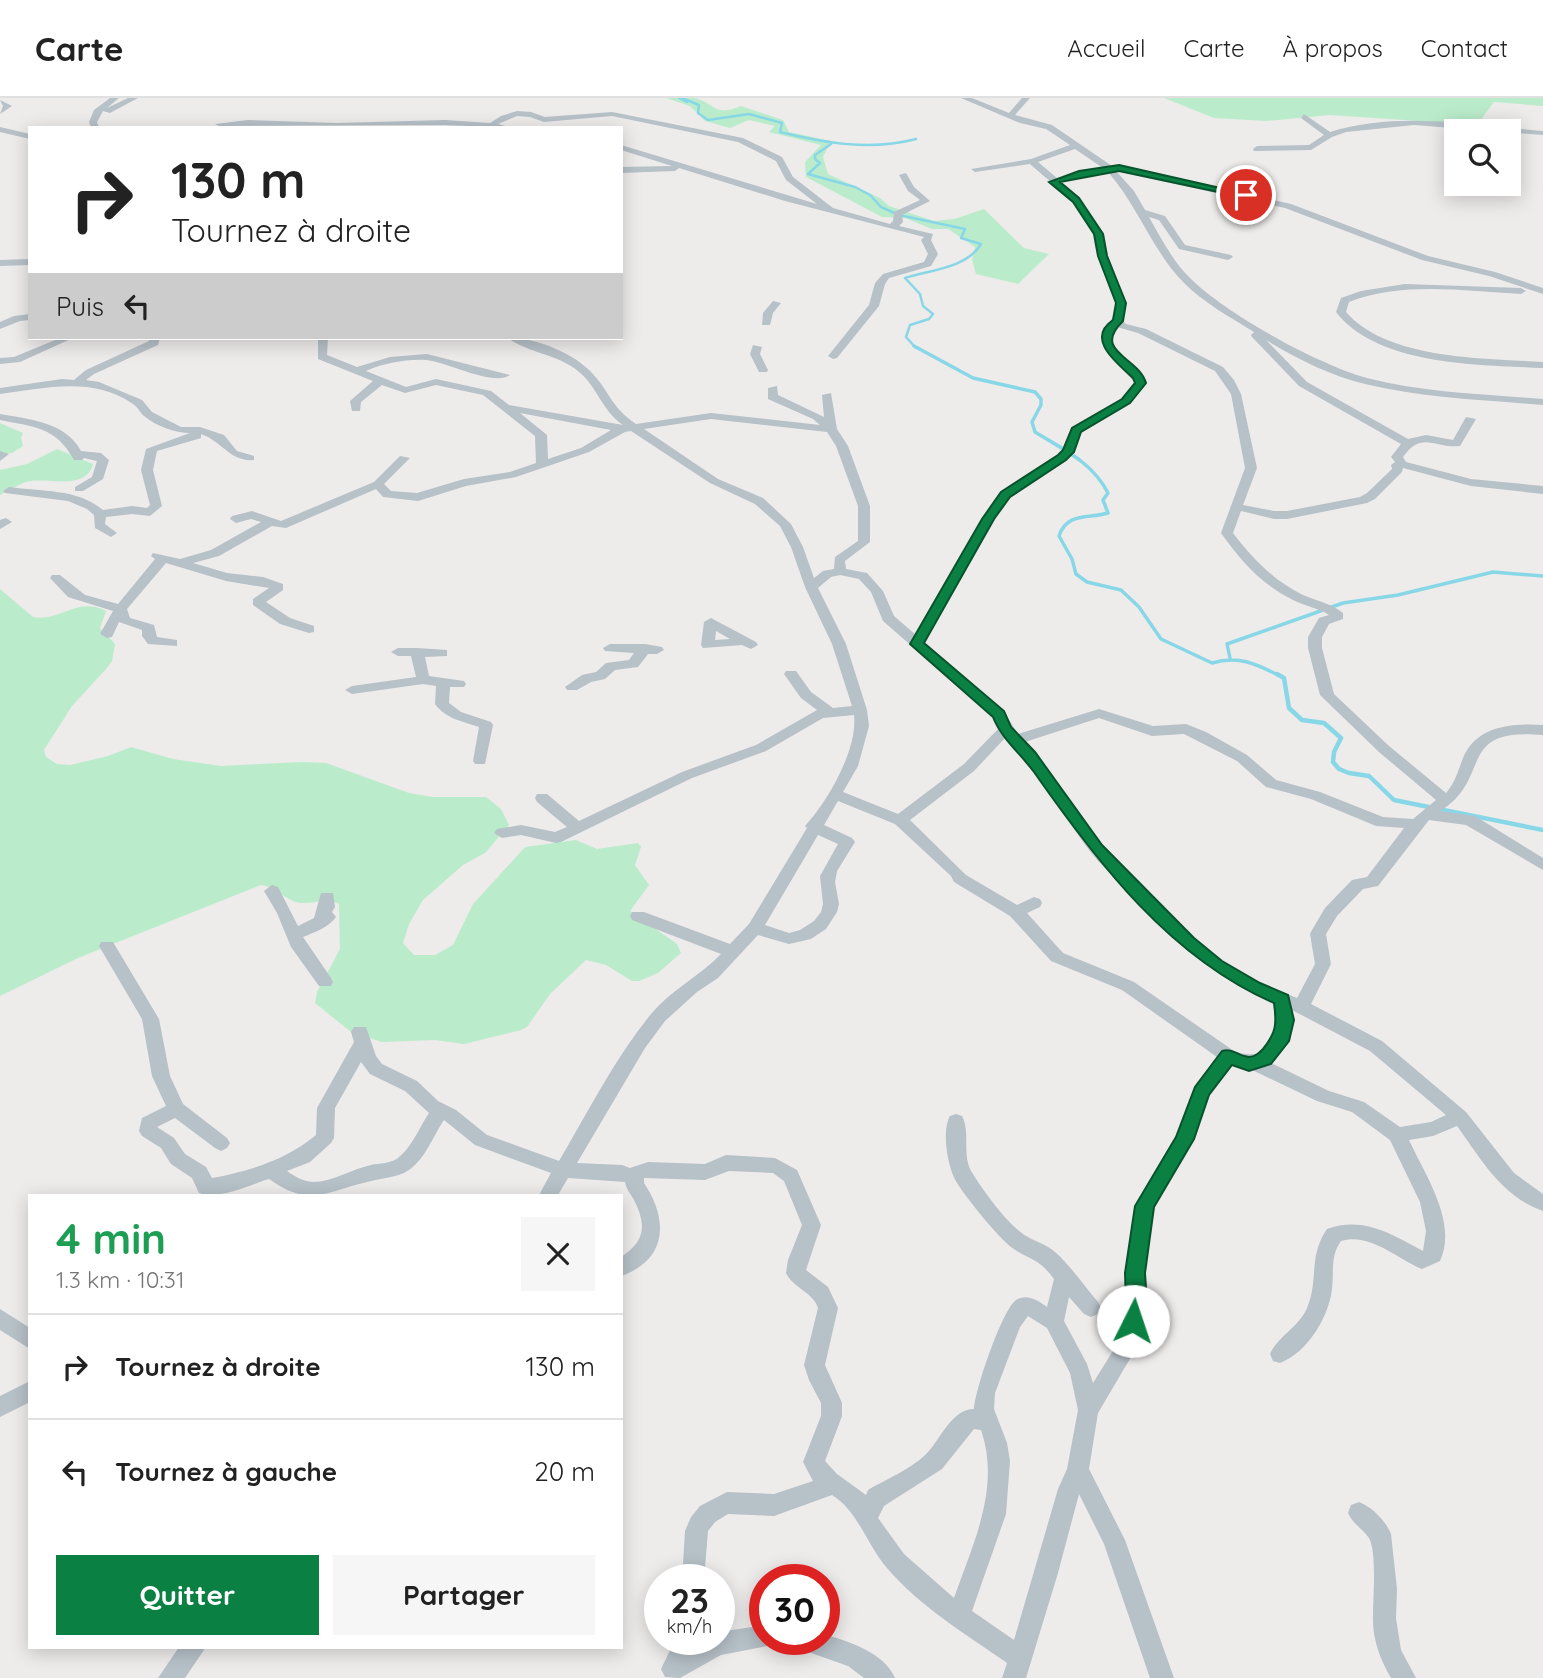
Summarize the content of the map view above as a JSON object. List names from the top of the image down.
{
  "page": {
    "header": "Carte",
    "nav": [
      "Accueil",
      "Carte",
      "À propos",
      "Contact"
    ],
    "turn": ["130 m", "Tournez à droite"],
    "then": "Puis",
    "heading": ["4 min", "1.3 km · 10:31"],
    "list": [
      {
        "name": "Tournez à droite",
        "value": "130 m"
      },
      {
        "name": "Tournez à gauche",
        "value": "20 m"
      }
    ],
    "buttons": ["Quitter", "Partager"],
    "speed": "23 km/h",
    "limit": "30"
  }
}
